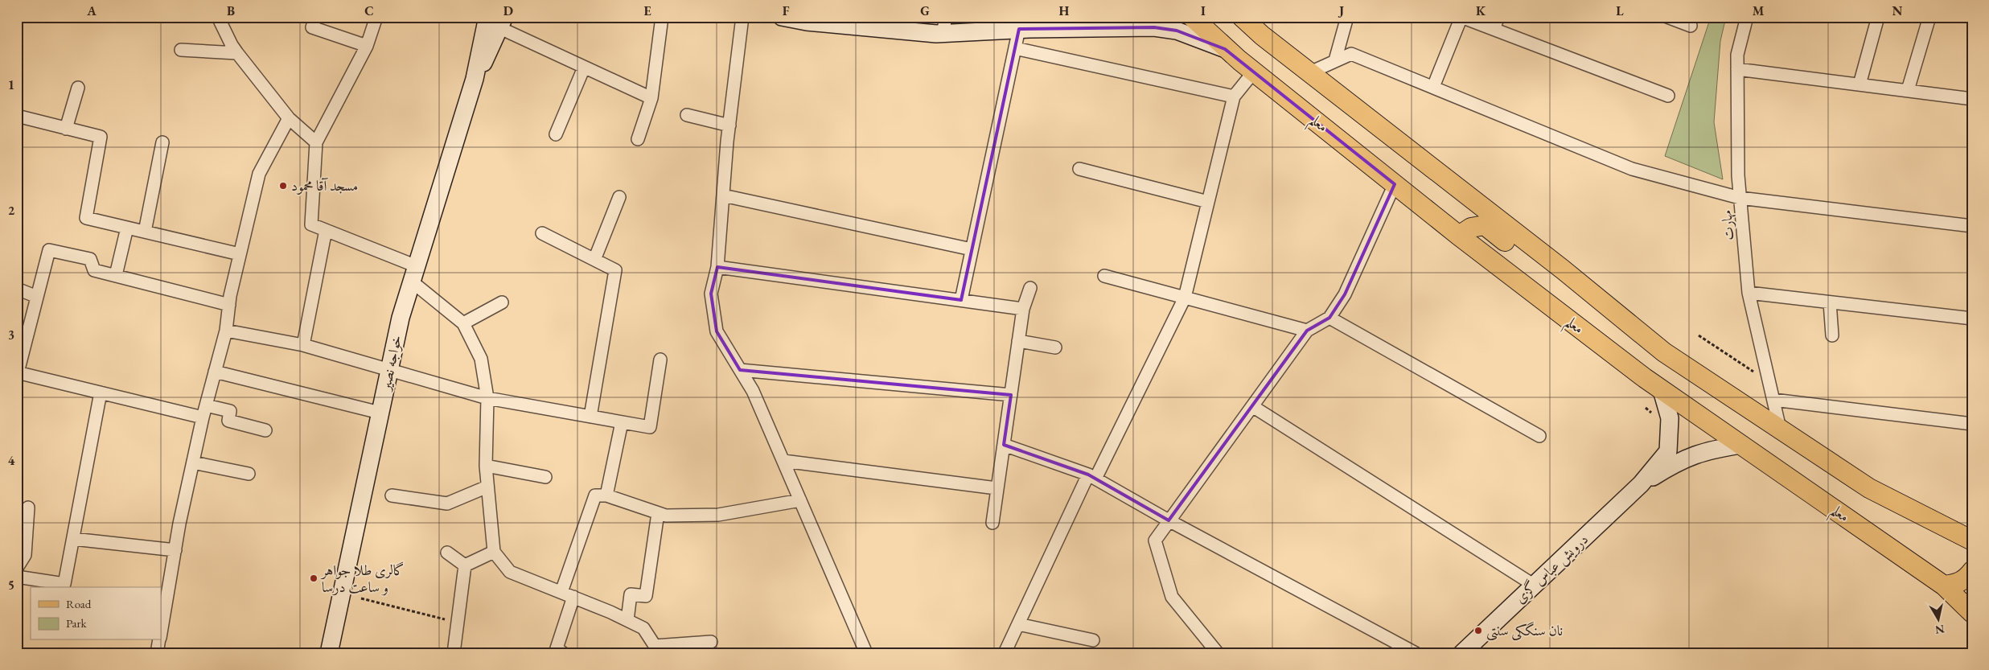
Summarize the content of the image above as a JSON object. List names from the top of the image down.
{
  "streets": {
    "main road": ["معلم"],
    "street": ["مهارت", "خواجه نصیر", "درویش عباس گزی"]
  },
  "places": ["مسجد آقا محمود", "گالری طلا جواهر و ساعت درسا", "نان سنگکی سنتی"],
  "legend": ["Road", "Park"],
  "north": "bottom",
  "grid": {
    "columns": [
      "A",
      "B",
      "C",
      "D",
      "E",
      "F",
      "G",
      "H",
      "I",
      "J",
      "K",
      "L",
      "M",
      "N"
    ],
    "rows": [
      "1",
      "2",
      "3",
      "4",
      "5"
    ]
  }
}
